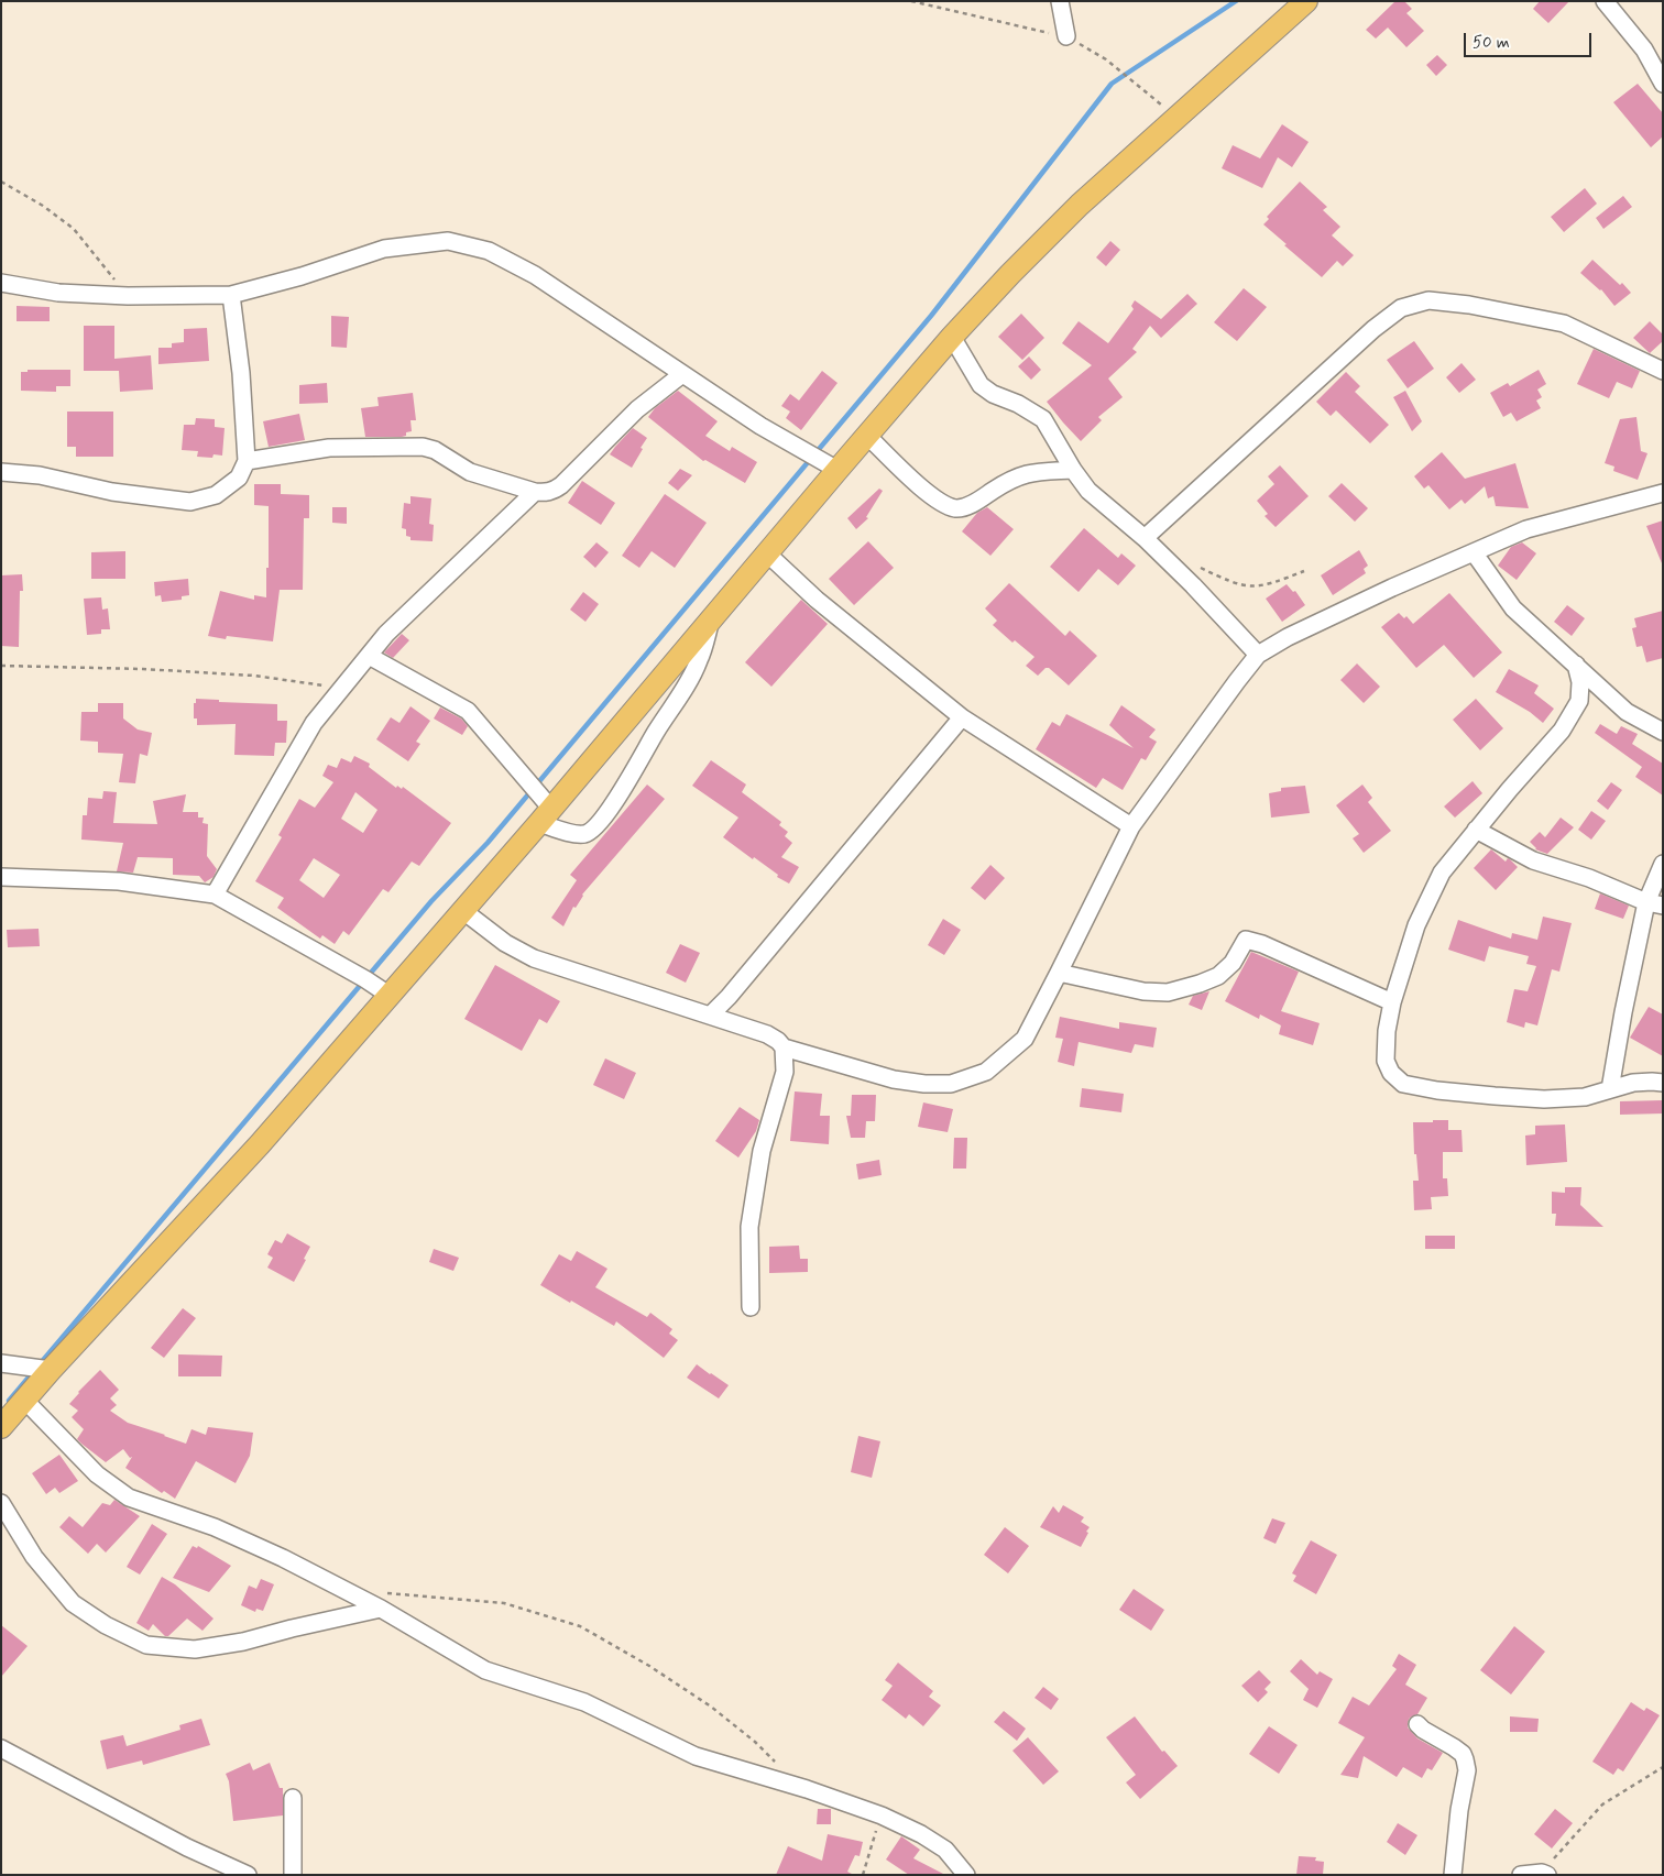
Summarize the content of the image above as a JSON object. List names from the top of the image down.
{
  "scale_bar": "50 m"
}
